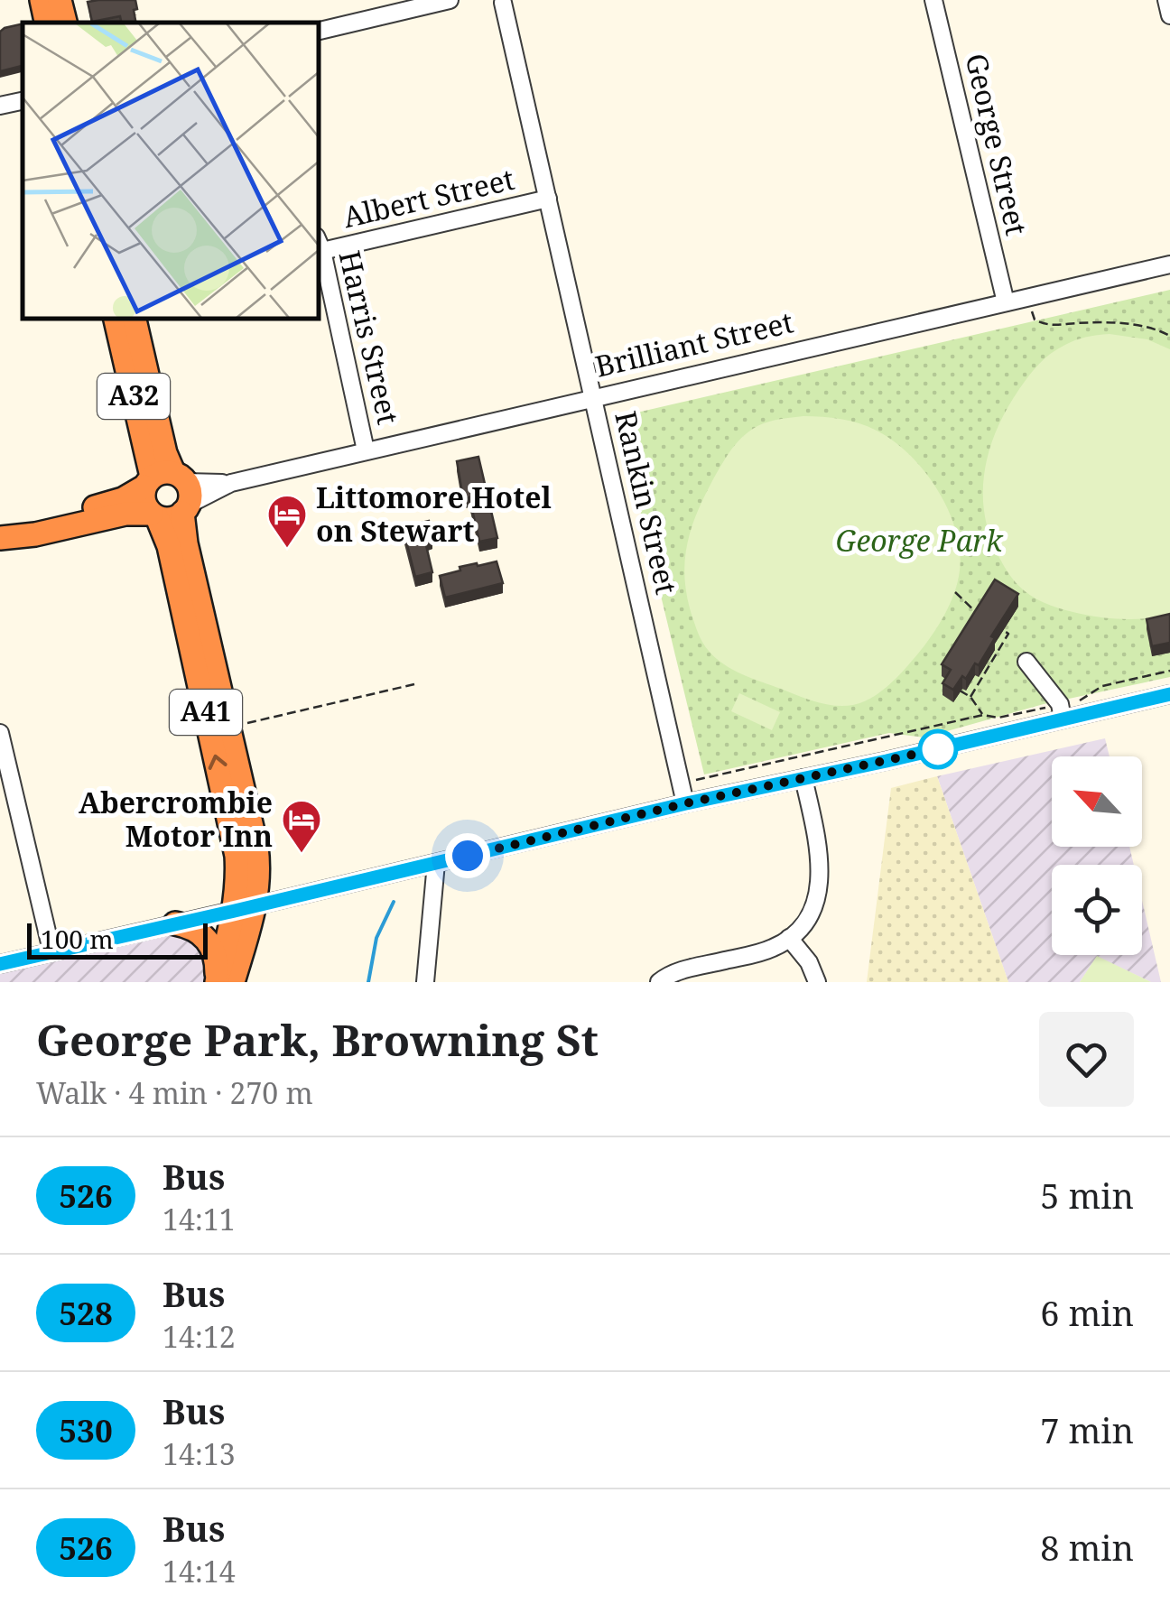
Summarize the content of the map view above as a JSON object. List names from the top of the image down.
{
  "streets": {
    "highway": ["Brilliant Street", "A32", "A41"],
    "street": [
      "George Street",
      "Albert Street",
      "Harris Street",
      "Rankin Street"
    ]
  },
  "crossings": [
    ["George Street", "Brilliant Street"],
    ["Albert Street", "Harris Street"],
    ["Albert Street", "Rankin Street"],
    ["Harris Street", "Brilliant Street"],
    ["Brilliant Street", "A32"],
    ["Brilliant Street", "Rankin Street"],
    ["Brilliant Street", "A41"],
    ["A32", "A41"]
  ],
  "parks": ["George Park"],
  "places": {
    "hotel": ["Littomore Hotel on Stewart", "Abercrombie Motor Inn"]
  },
  "lines": ["bus line 526"],
  "scale_bar": "100 m",
  "north": "top left",
  "page": {
    "scale": "100 m",
    "heading": ["George Park, Browning St", "Walk · 4 min · 270 m"],
    "list": [
      {
        "mark": "526",
        "name": "Bus",
        "note": "14:11",
        "value": "5 min"
      },
      {
        "mark": "528",
        "name": "Bus",
        "note": "14:12",
        "value": "6 min"
      },
      {
        "mark": "530",
        "name": "Bus",
        "note": "14:13",
        "value": "7 min"
      },
      {
        "mark": "526",
        "name": "Bus",
        "note": "14:14",
        "value": "8 min"
      }
    ]
  }
}
